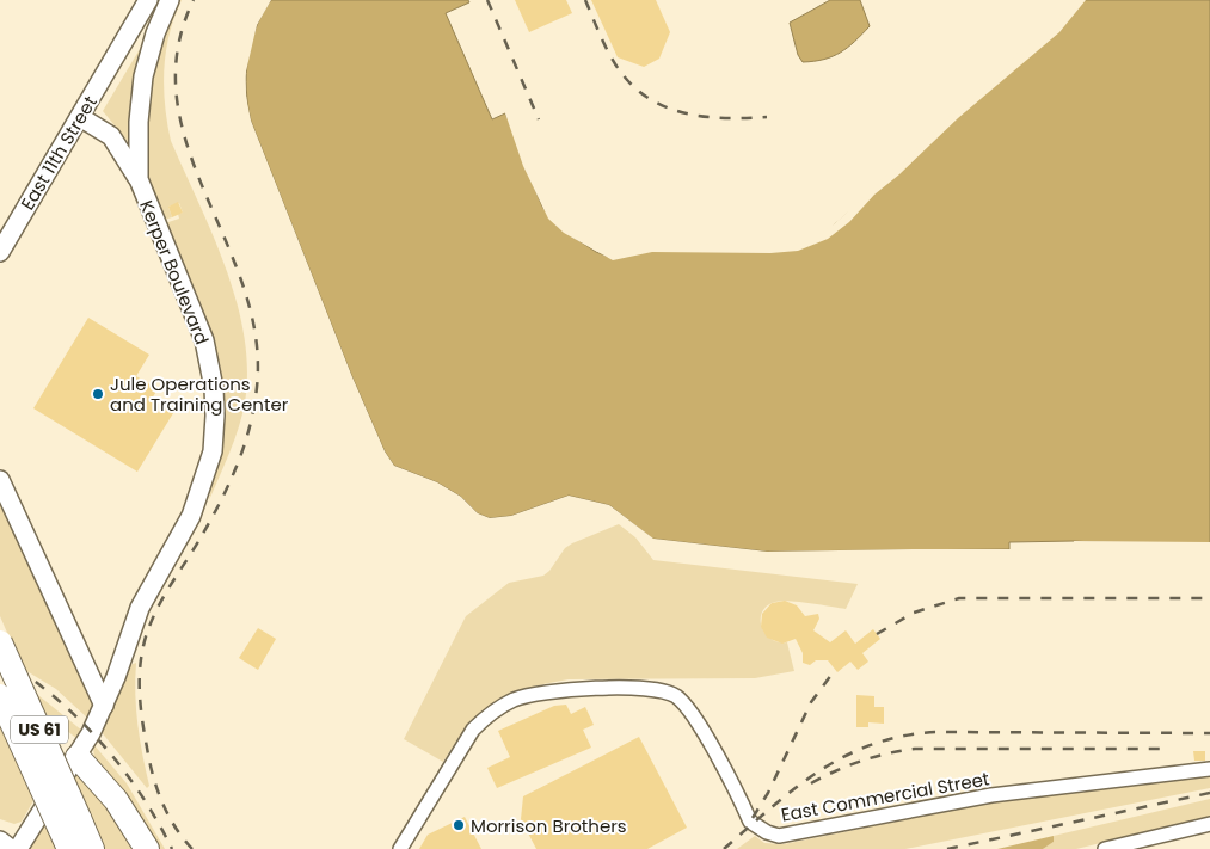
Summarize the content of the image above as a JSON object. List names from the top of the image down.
{
  "streets": {
    "highway": ["US 61"],
    "main road": ["East 11th Street", "Kerper Boulevard"],
    "street": ["East Commercial Street"]
  },
  "places": ["Jule Operations and Training Center", "Morrison Brothers"]
}
